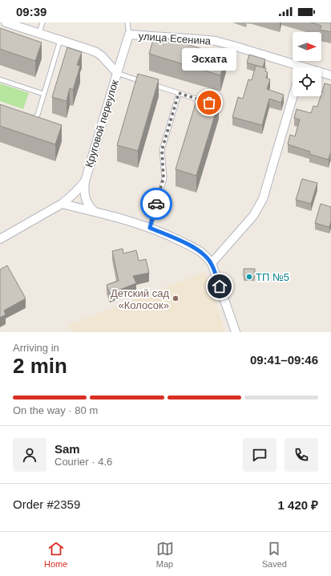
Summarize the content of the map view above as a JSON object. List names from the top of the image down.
{
  "streets": {
    "street": ["улица Есенина", "Круговой переулок"]
  },
  "crossings": [
    ["улица Есенина", "Круговой переулок"]
  ],
  "places": ["Эсхата", "ТП №5", "Детский сад «Колосок»"],
  "north": "right",
  "page": {
    "status": "09:39",
    "bubble": "Эсхата",
    "heading": ["2 min", "Arriving in", "09:41–09:46"],
    "panel": [
      "Sam",
      "Courier · 4.6",
      "Order #2359",
      "1 420 ₽"
    ],
    "bar": "On the way · 80 m",
    "tabs": ["Home", "Map", "Saved"]
  }
}
